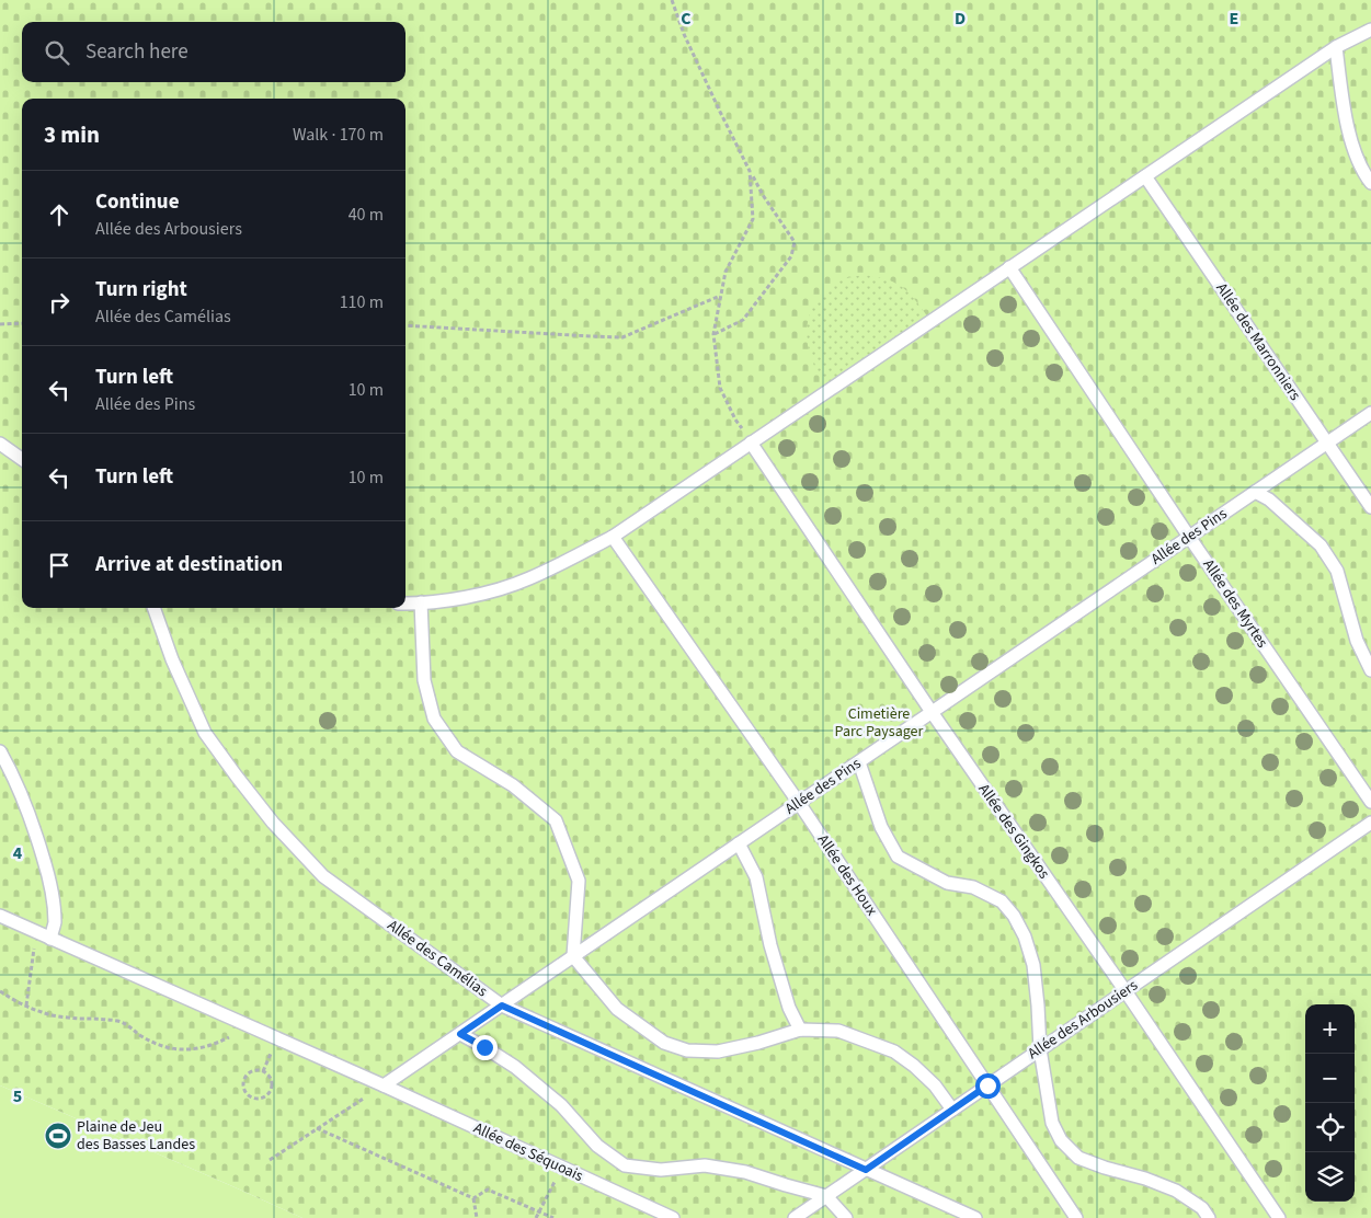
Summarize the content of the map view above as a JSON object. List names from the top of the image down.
{
  "streets": {
    "lane": [
      "Allée des Marronniers",
      "Allée des Pins",
      "Allée des Myrtes",
      "Allée des Gingkos",
      "Allée des Houx",
      "Allée des Camélias",
      "Allée des Arbousiers",
      "Allée des Séquoais"
    ]
  },
  "crossings": [
    ["Allée des Marronniers", "Allée des Pins"],
    ["Allée des Pins", "Allée des Myrtes"],
    ["Allée des Pins", "Allée des Gingkos"],
    ["Allée des Pins", "Allée des Houx"],
    ["Allée des Pins", "Allée des Camélias"],
    ["Allée des Pins", "Allée des Séquoais"],
    ["Allée des Gingkos", "Allée des Arbousiers"],
    ["Allée des Houx", "Allée des Arbousiers"],
    ["Allée des Camélias", "Allée des Arbousiers"]
  ],
  "parks": ["Cimetière Parc Paysager"],
  "places": {
    "sports": ["Plaine de Jeu des Basses Landes"]
  },
  "page": {
    "search": "Search here",
    "heading": ["3 min", "Walk · 170 m"],
    "list": [
      ["Continue", "Allée des Arbousiers", "40 m"],
      ["Turn right", "Allée des Camélias", "110 m"],
      ["Turn left", "Allée des Pins", "10 m"],
      ["Turn left", "10 m"],
      "Arrive at destination"
    ],
    "map_buttons": ["+", "−"]
  },
  "grid": {
    "columns": ["C", "D", "E"],
    "rows": ["4", "5"]
  }
}
